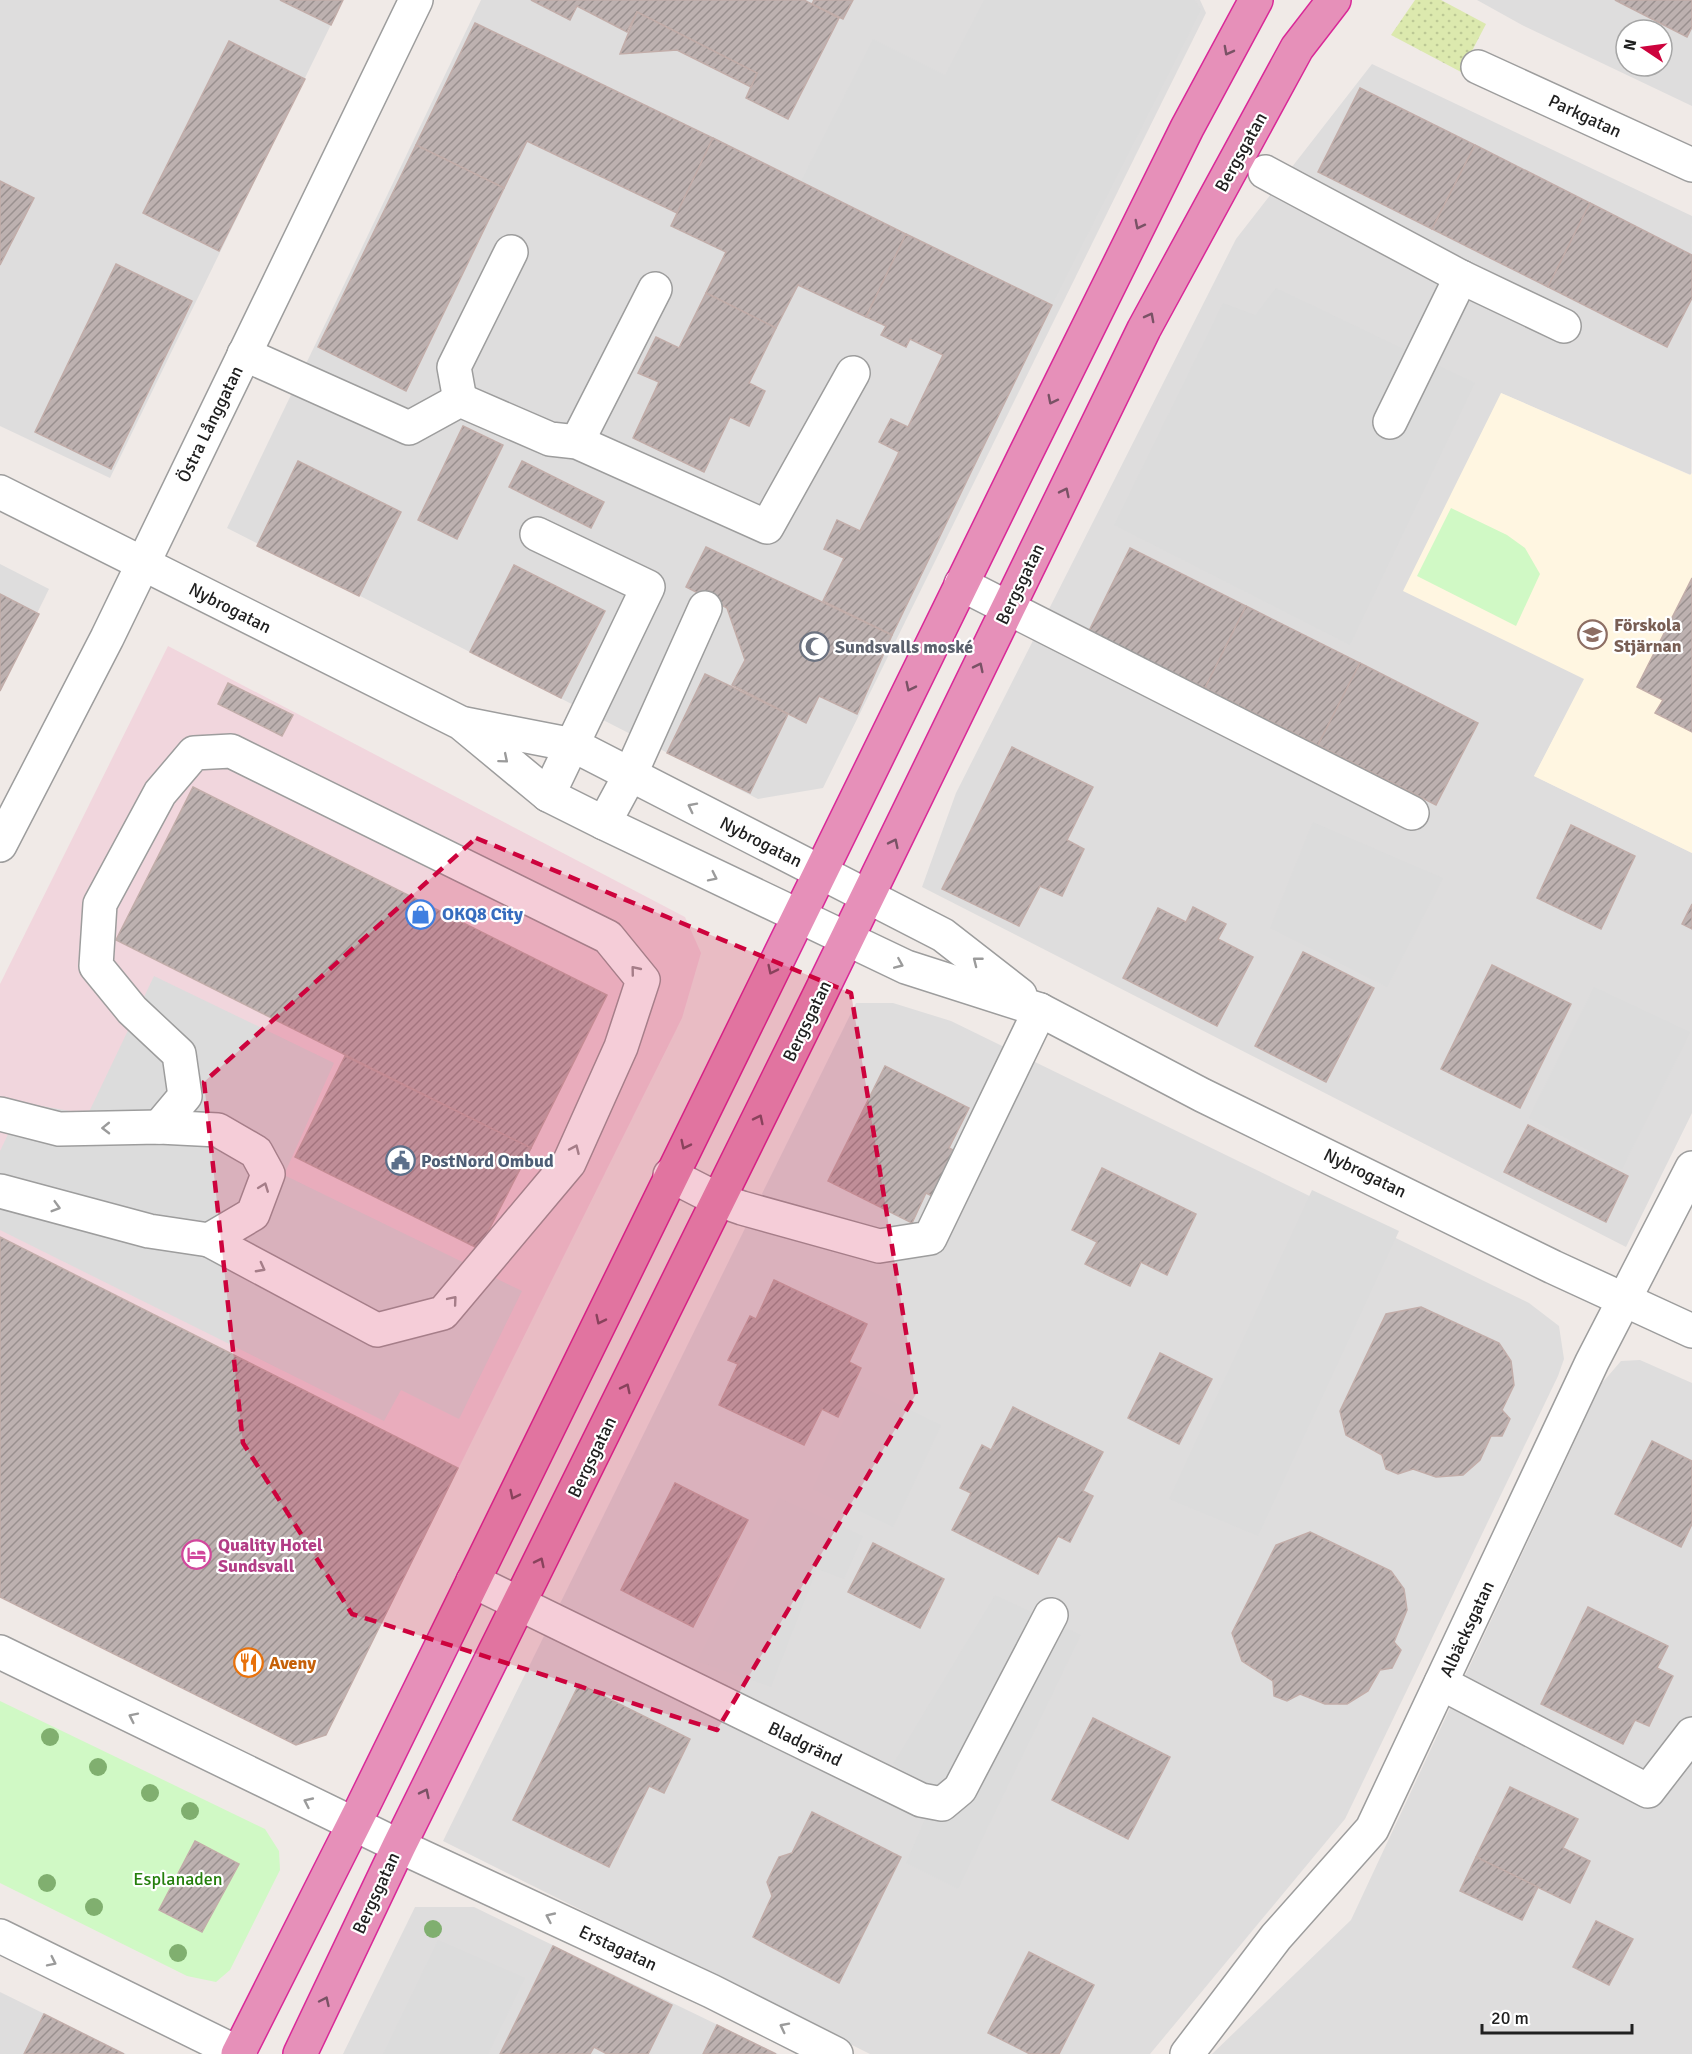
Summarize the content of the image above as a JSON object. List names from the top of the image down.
{
  "streets": {
    "highway": ["Bergsgatan"],
    "street": [
      "Parkgatan",
      "Östra Långgatan",
      "Nybrogatan",
      "Albäcksgatan",
      "Bladgränd",
      "Erstagatan"
    ]
  },
  "crossings": [
    ["Bergsgatan", "Nybrogatan"],
    ["Bergsgatan", "Bladgränd"],
    ["Bergsgatan", "Erstagatan"],
    ["Östra Långgatan", "Nybrogatan"],
    ["Nybrogatan", "Albäcksgatan"]
  ],
  "one_way": ["Erstagatan"],
  "parks": ["Esplanaden"],
  "places": {
    "school or university": ["Förskola Stjärnan"],
    "mosque": ["Sundsvalls moské"],
    "shop": ["OKQ8 City"],
    "public building": ["PostNord Ombud"],
    "hotel": ["Quality Hotel Sundsvall"],
    "restaurant": ["Aveny"]
  },
  "scale_bar": "20 m",
  "north": "left"
}
